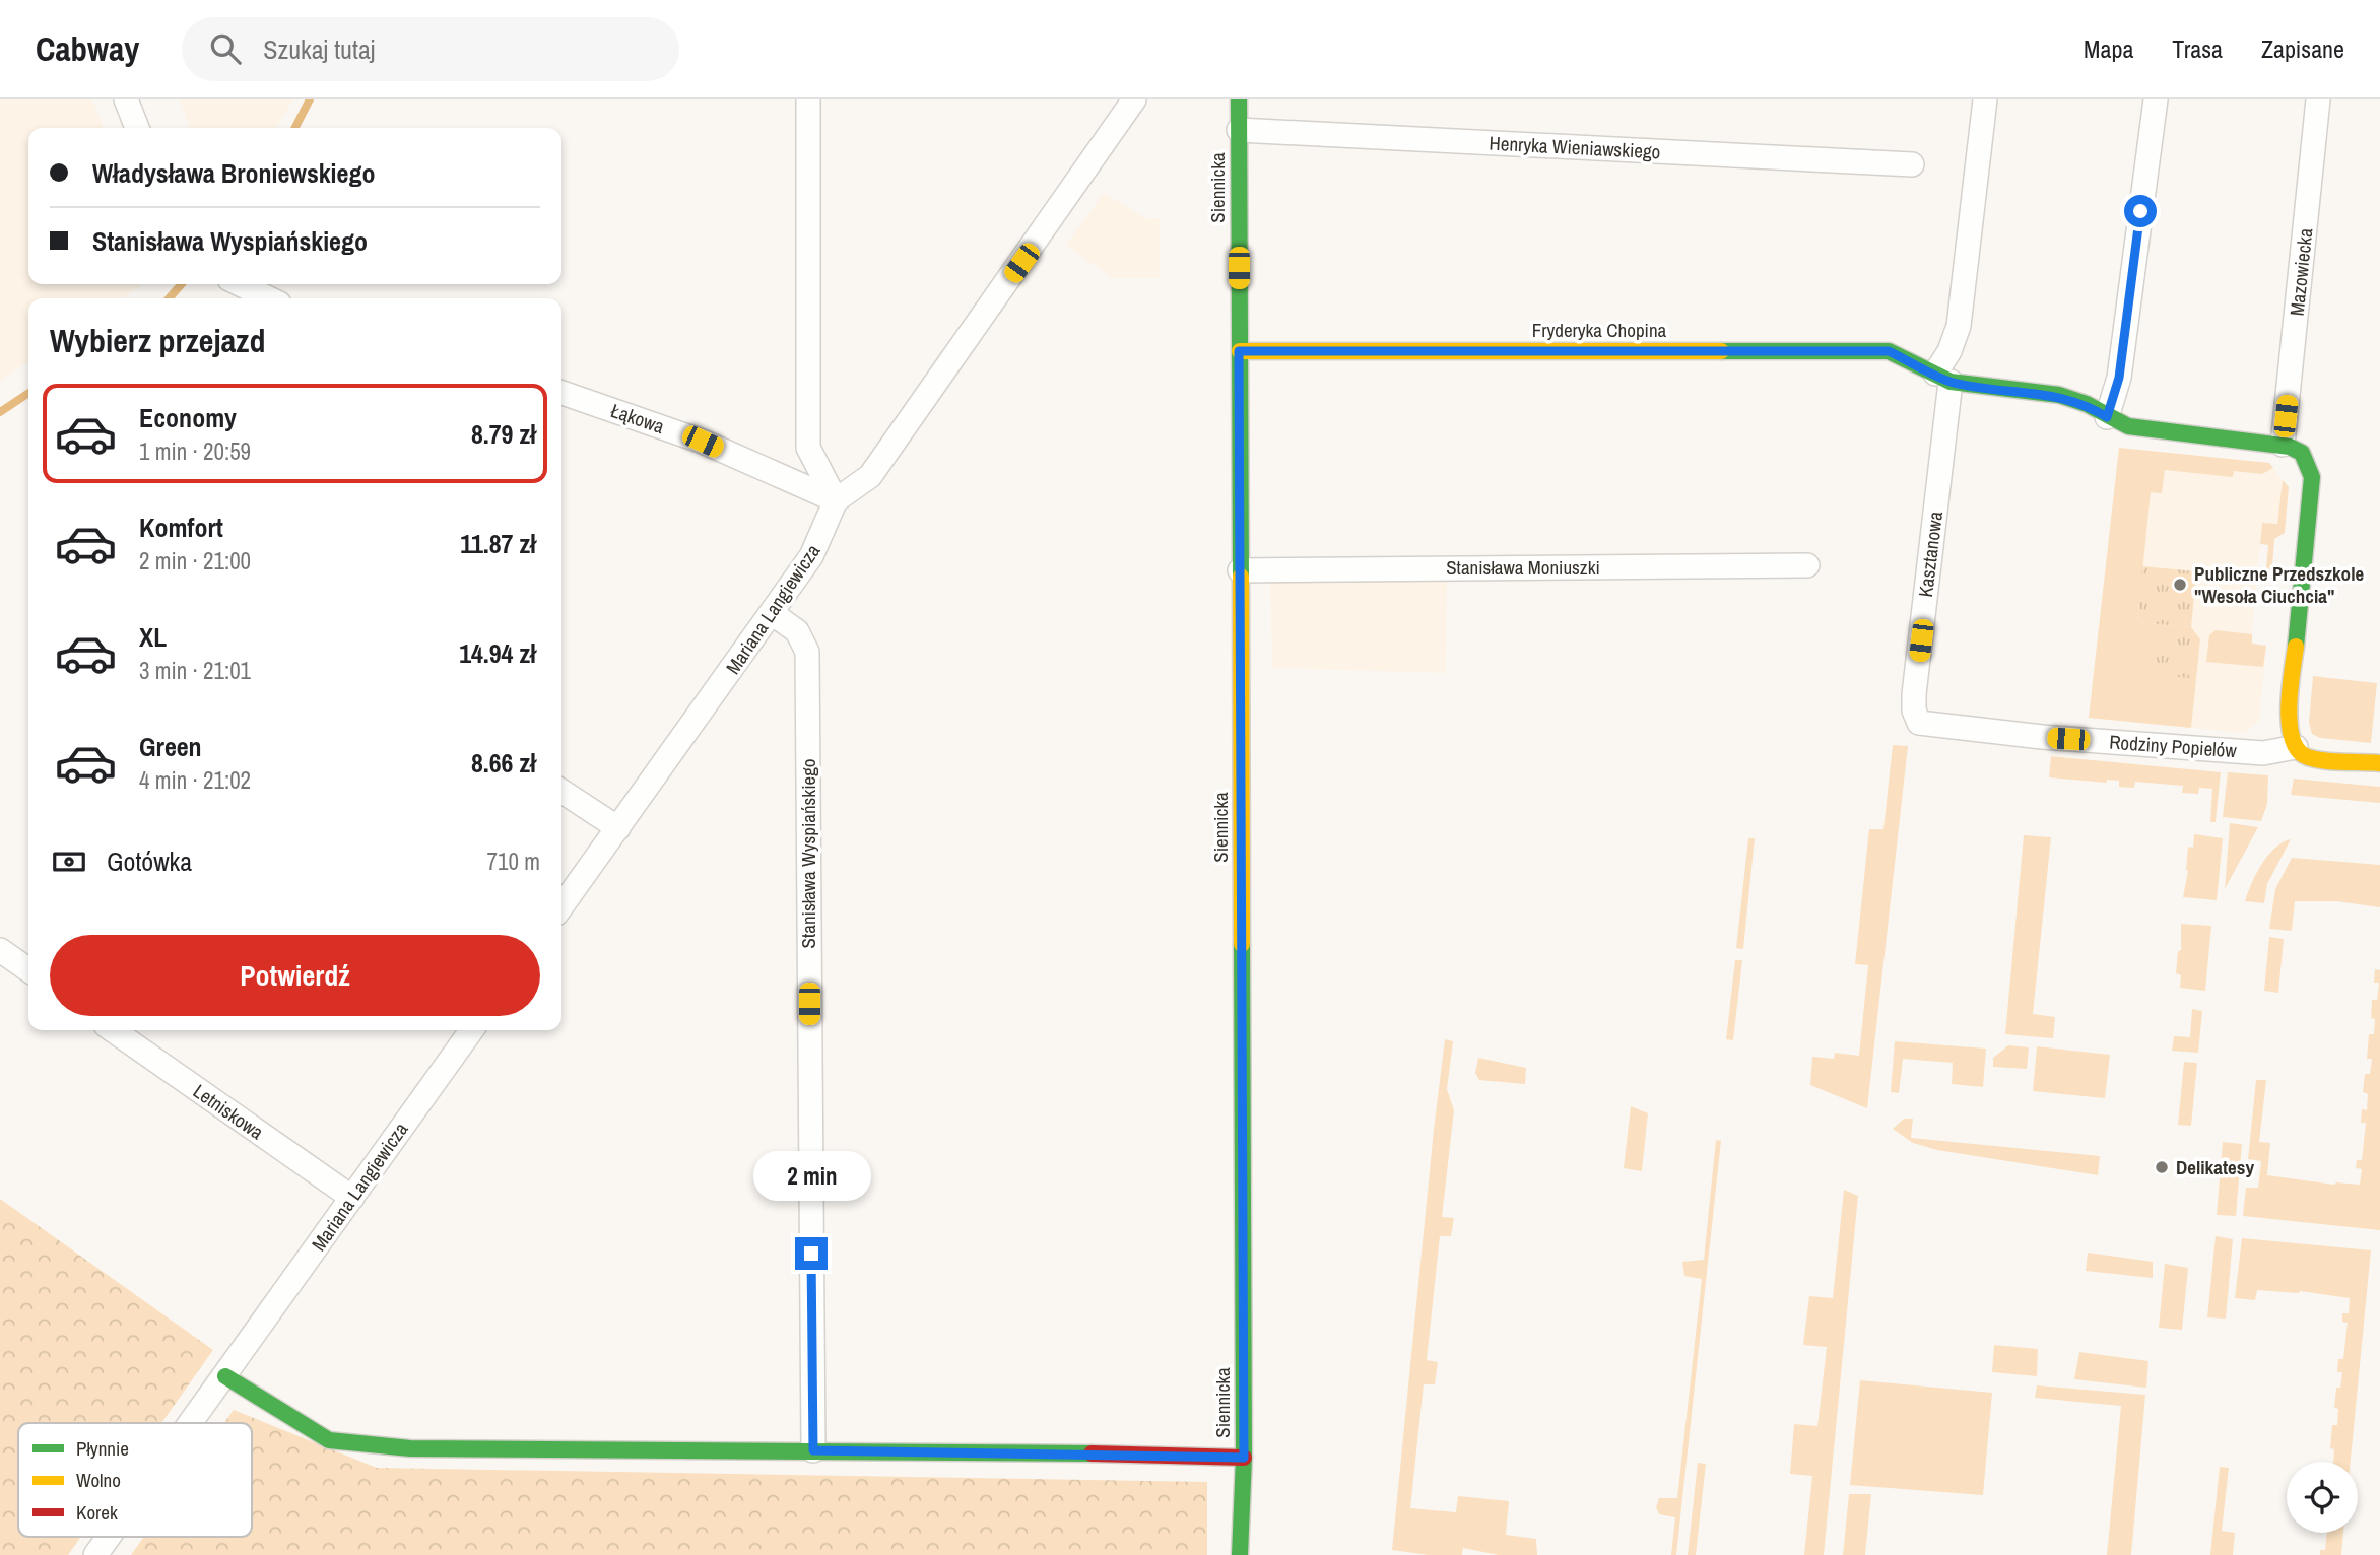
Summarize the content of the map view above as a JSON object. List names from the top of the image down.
{
  "streets": {
    "street": [
      "Henryka Wieniawskiego",
      "Siennicka",
      "Mazowiecka",
      "Fryderyka Chopina",
      "Łąkowa",
      "Kasztanowa",
      "Stanisława Moniuszki",
      "Mariana Langiewicza",
      "Rodziny Popielów",
      "Stanisława Wyspiańskiego",
      "Letniskowa"
    ]
  },
  "crossings": [
    ["Henryka Wieniawskiego", "Siennicka"],
    ["Siennicka", "Fryderyka Chopina"],
    ["Siennicka", "Stanisława Moniuszki"],
    ["Mazowiecka", "Fryderyka Chopina"],
    ["Fryderyka Chopina", "Kasztanowa"],
    ["Łąkowa", "Mariana Langiewicza"],
    ["Kasztanowa", "Rodziny Popielów"],
    ["Mariana Langiewicza", "Stanisława Wyspiańskiego"],
    ["Mariana Langiewicza", "Letniskowa"]
  ],
  "places": ["Publiczne Przedszkole \"Wesoła Ciuchcia\"", "Delikatesy"],
  "legend": ["Płynnie", "Wolno", "Korek"],
  "page": {
    "header": "Cabway",
    "search": "Szukaj tutaj",
    "nav": ["Mapa", "Trasa", "Zapisane"],
    "banner": ["Władysława Broniewskiego", "Stanisława Wyspiańskiego"],
    "heading": "Wybierz przejazd",
    "list": [
      {
        "name": "Economy",
        "note": "1 min · 20:59",
        "value": "8.79 zł"
      },
      {
        "name": "Komfort",
        "note": "2 min · 21:00",
        "value": "11.87 zł"
      },
      {
        "name": "XL",
        "note": "3 min · 21:01",
        "value": "14.94 zł"
      },
      {
        "name": "Green",
        "note": "4 min · 21:02",
        "value": "8.66 zł"
      }
    ],
    "pay": ["Gotówka", "710 m"],
    "buttons": "Potwierdź",
    "bubble": "2 min"
  }
}
